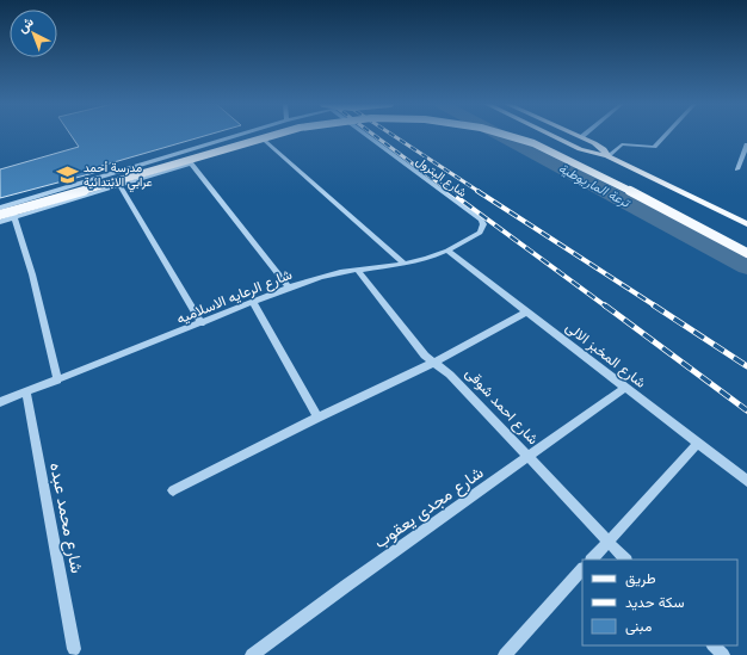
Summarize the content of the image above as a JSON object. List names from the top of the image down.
{
  "streets": {
    "street": [
      "شارع البترول",
      "شارع الرعايه الاسلاميه",
      "شارع المخبز الالى",
      "شارع احمد شوقى",
      "شارع مجدى يعقوب",
      "شارع محمد عبده"
    ]
  },
  "crossings": [
    ["شارع البترول", "شارع الرعايه الاسلاميه"],
    ["شارع الرعايه الاسلاميه", "شارع المخبز الالى"],
    ["شارع الرعايه الاسلاميه", "شارع احمد شوقى"],
    ["شارع الرعايه الاسلاميه", "شارع محمد عبده"],
    ["شارع المخبز الالى", "شارع مجدى يعقوب"],
    ["شارع احمد شوقى", "شارع مجدى يعقوب"]
  ],
  "water": ["ترعة الماريوطية"],
  "places": {
    "school or university": ["مدرسة أحمد عرابي الابتدائية"]
  },
  "legend": ["طريق", "سكة حديد", "مبنى"],
  "north": "top left"
}
